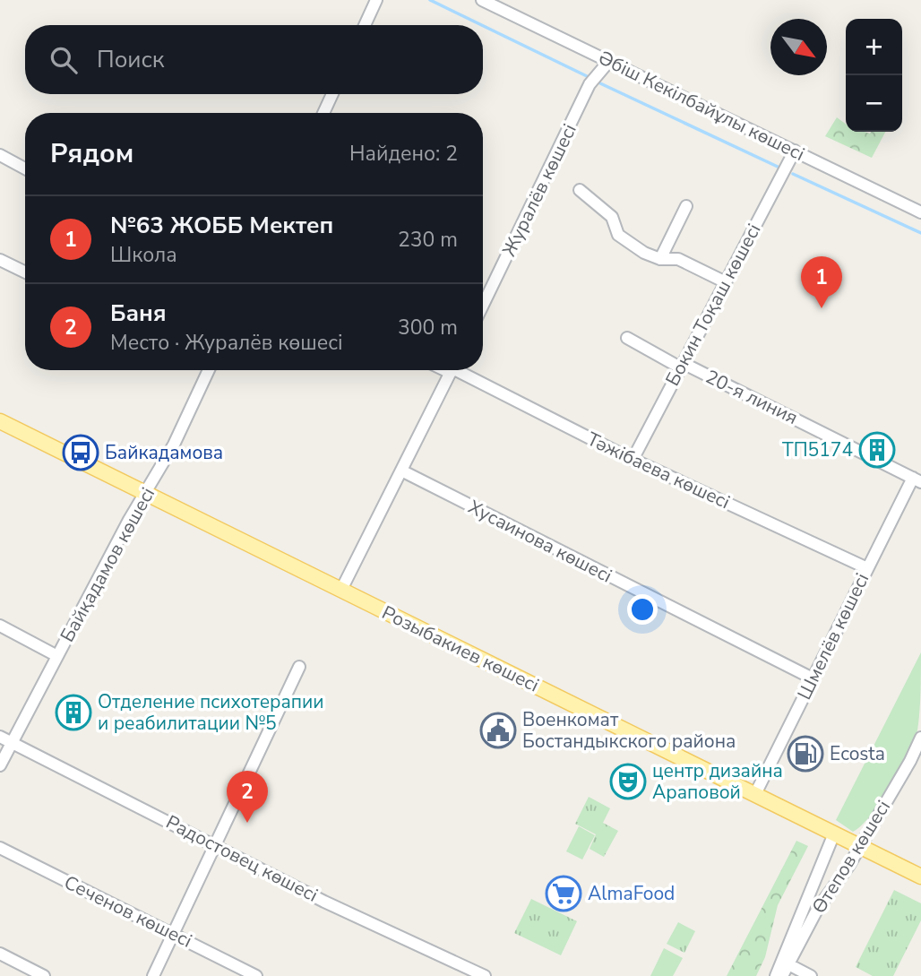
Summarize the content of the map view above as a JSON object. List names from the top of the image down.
{
  "streets": {
    "main road": ["Розыбакиев көшесі"],
    "street": [
      "Әбіш Кекілбайұлы көшесі",
      "Журалёв көшесі",
      "Бокин Тоқаш көшесі",
      "20-я линия",
      "Тәжібаева көшесі",
      "Хусаинова көшесі",
      "Байқадамов көшесі",
      "Шмелёв көшесі",
      "Өтепов көшесі",
      "Радостовец көшесі",
      "Сеченов көшесі"
    ]
  },
  "crossings": [
    ["Әбіш Кекілбайұлы көшесі", "Журалёв көшесі"],
    ["Әбіш Кекілбайұлы көшесі", "Бокин Тоқаш көшесі"],
    ["Бокин Тоқаш көшесі", "20-я линия"],
    ["Бокин Тоқаш көшесі", "Тәжібаева көшесі"],
    ["20-я линия", "Шмелёв көшесі"],
    ["Тәжібаева көшесі", "Шмелёв көшесі"],
    ["Хусаинова көшесі", "Шмелёв көшесі"],
    ["Байқадамов көшесі", "Розыбакиев көшесі"],
    ["Байқадамов көшесі", "Радостовец көшесі"],
    ["Шмелёв көшесі", "Розыбакиев көшесі"],
    ["Розыбакиев көшесі", "Өтепов көшесі"]
  ],
  "places": {
    "building": ["ТП5174", "Отделение психотерапии и реабилитации №5"],
    "bus stop": ["Байкадамова"],
    "public building": ["Военкомат Бостандыкского района"],
    "fuel station": ["Ecosta"],
    "theatre": ["центр дизайна Араповой"],
    "supermarket": ["AlmaFood"]
  },
  "north": "bottom right",
  "page": {
    "map_buttons": ["+", "−"],
    "search": "Поиск",
    "heading": ["Рядом", "Найдено: 2"],
    "list": [
      {
        "mark": "1",
        "name": "№63 ЖОББ Мектеп",
        "note": "Школа",
        "value": "230 m"
      },
      {
        "mark": "2",
        "name": "Баня",
        "note": "Место · Журалёв көшесі",
        "value": "300 m"
      }
    ],
    "pins": ["1", "2"]
  }
}
